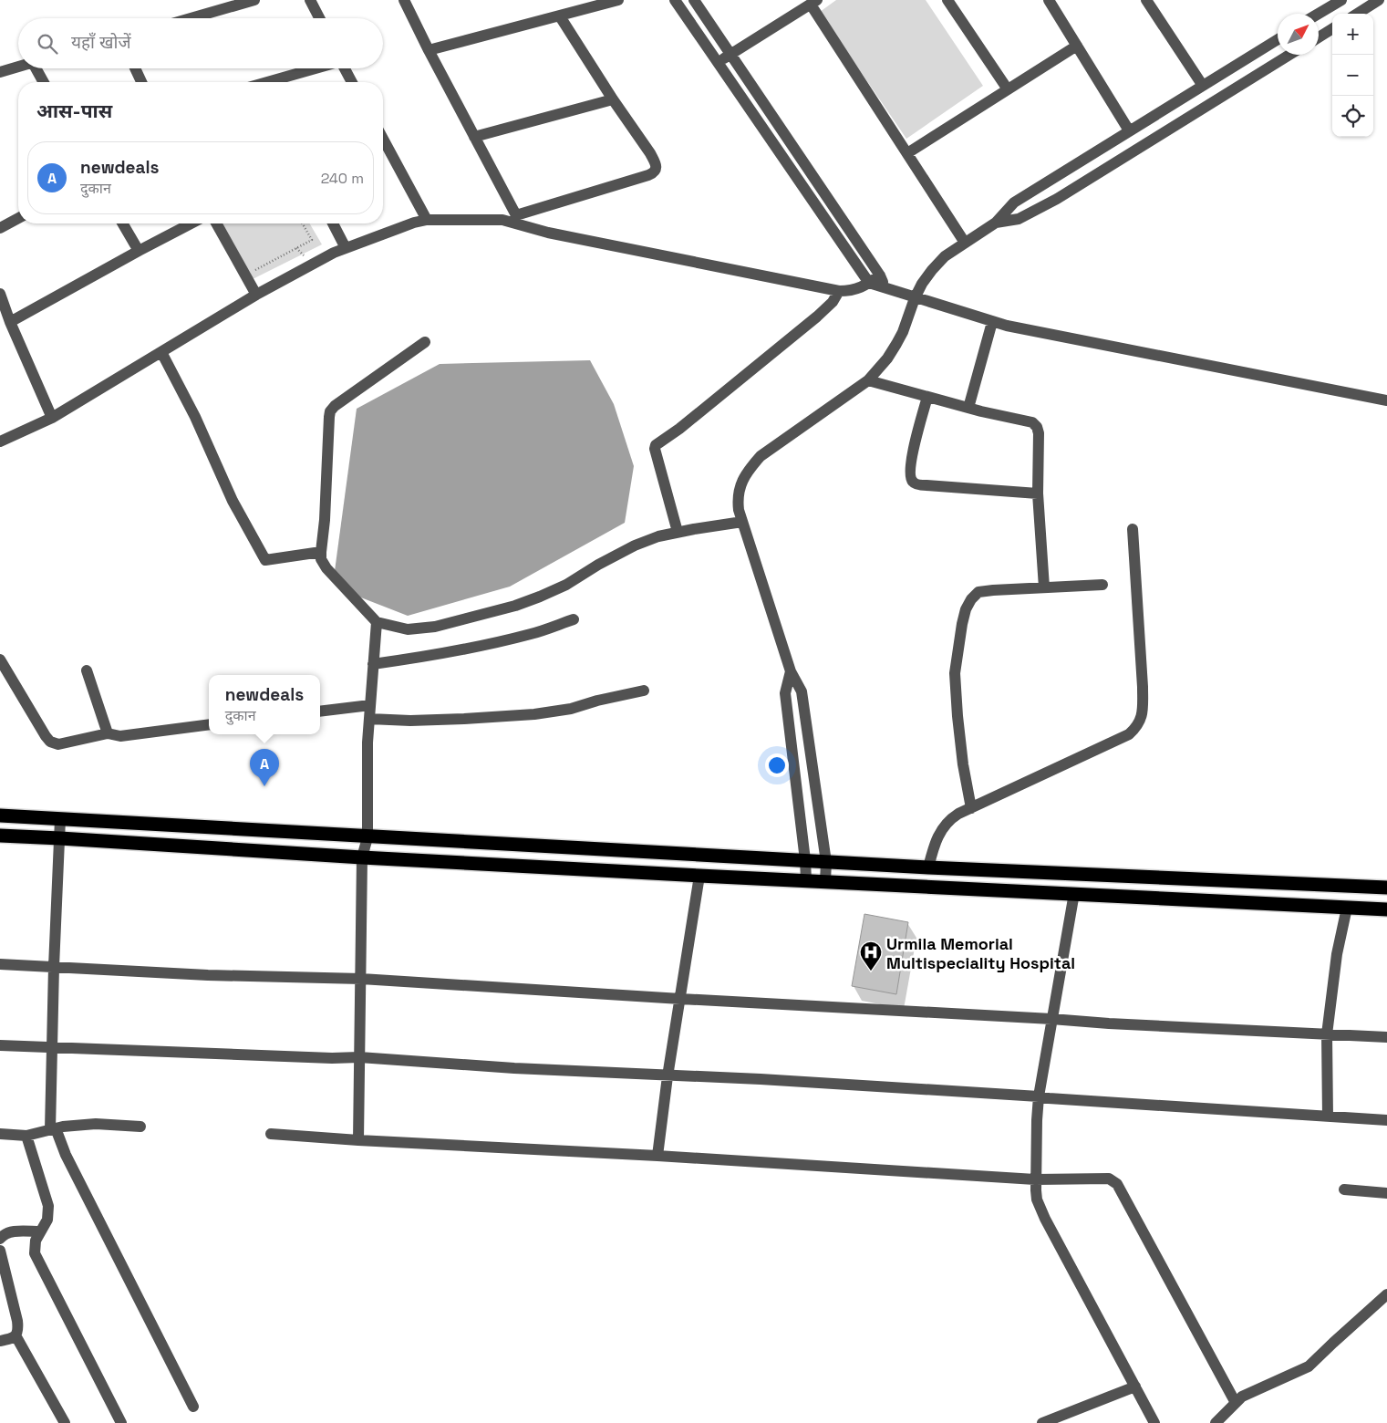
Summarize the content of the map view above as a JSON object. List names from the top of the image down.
{
  "places": {
    "hospital": ["Urmila Memorial Multispeciality Hospital"]
  },
  "north": "top right",
  "page": {
    "map_buttons": ["+", "−"],
    "search": "यहाँ खोजें",
    "heading": "आस-पास",
    "list": [
      {
        "mark": "A",
        "name": "newdeals",
        "note": "दुकान",
        "value": "240 m"
      }
    ],
    "popup": ["newdeals", "दुकान"],
    "pins": "A"
  }
}
